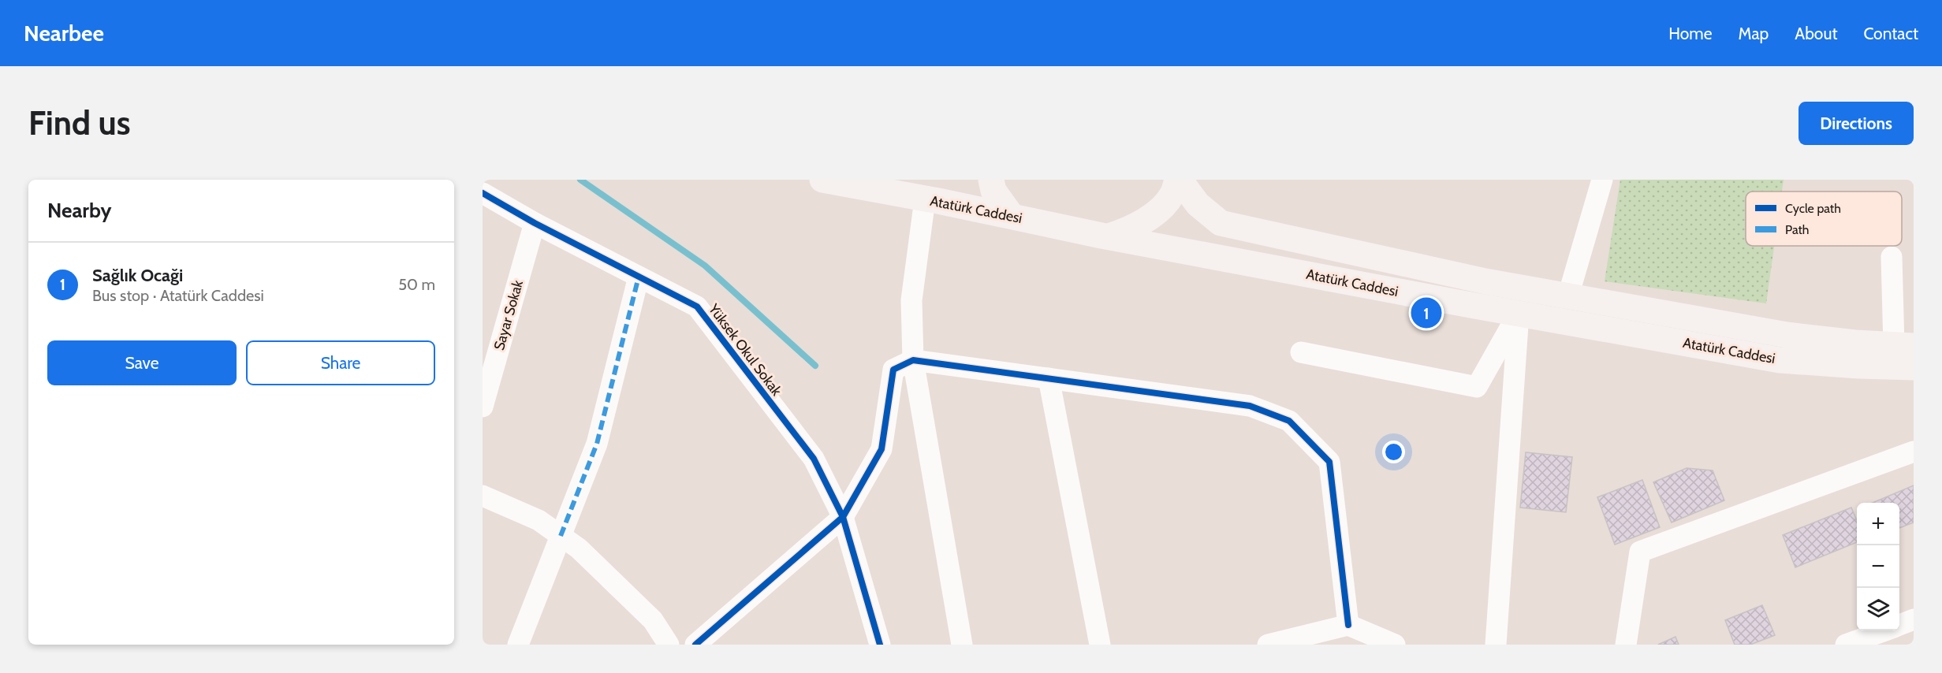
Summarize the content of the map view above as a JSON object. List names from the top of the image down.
{
  "streets": {
    "main road": ["Atatürk Caddesi"],
    "street": ["Sayar Sokak", "Yüksek Okul Sokak"]
  },
  "crossings": [
    ["Sayar Sokak", "Yüksek Okul Sokak"]
  ],
  "legend": ["Cycle path", "Path"],
  "page": {
    "header": "Nearbee",
    "nav": [
      "Home",
      "Map",
      "About",
      "Contact"
    ],
    "buttons": [
      "Directions",
      ["Save", "Share"]
    ],
    "title": "Find us",
    "heading": "Nearby",
    "list": [
      {
        "mark": "1",
        "name": "Sağlık Ocaği",
        "note": "Bus stop · Atatürk Caddesi",
        "value": "50 m"
      }
    ],
    "pins": "1",
    "map_buttons": ["+", "−"]
  }
}
